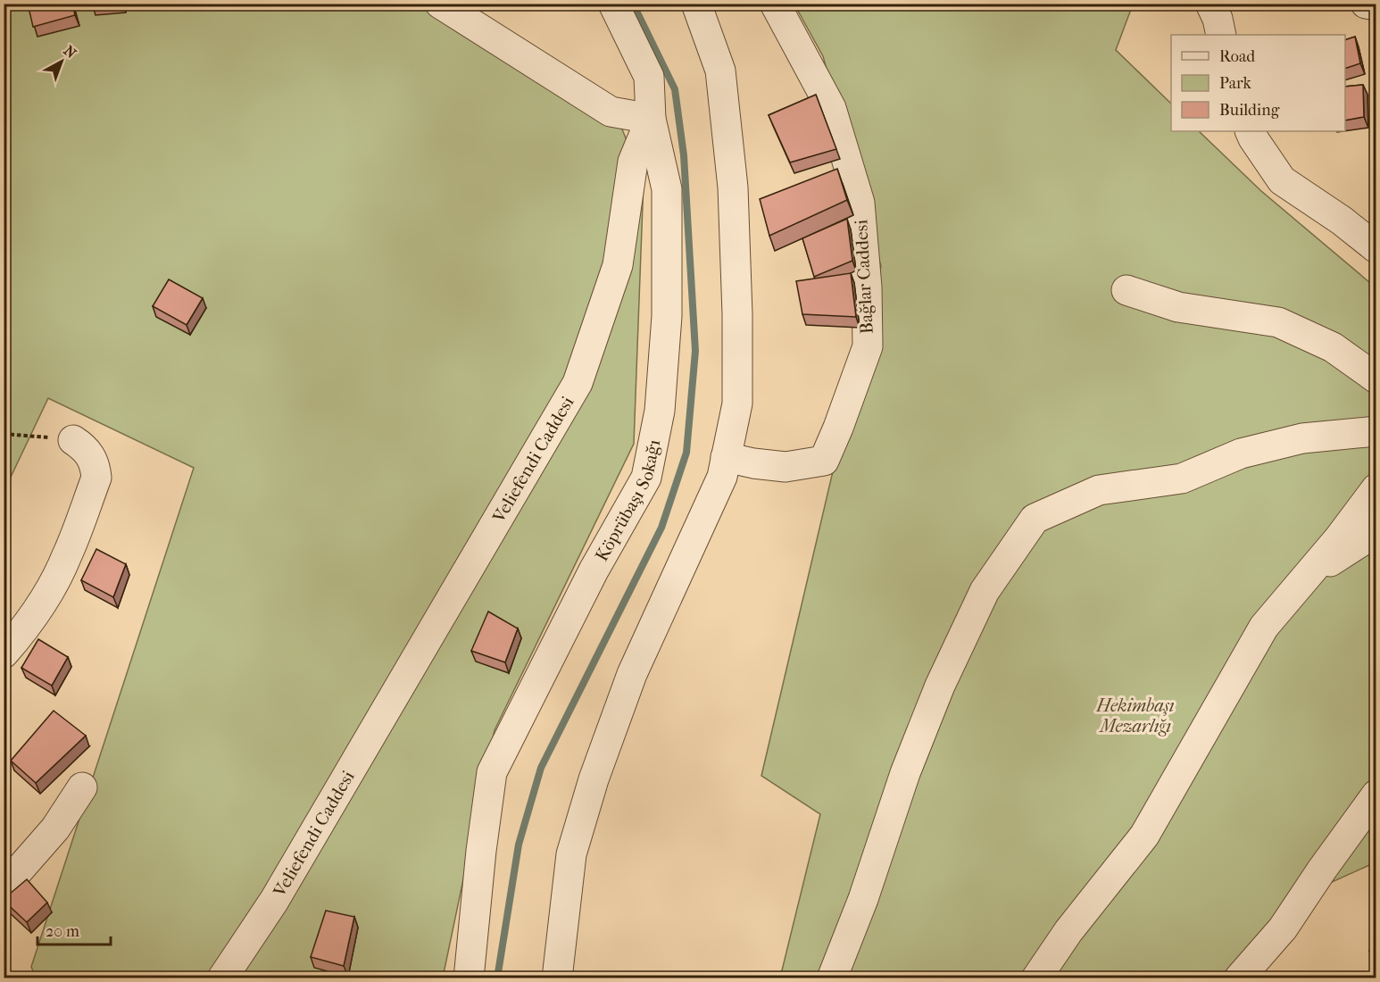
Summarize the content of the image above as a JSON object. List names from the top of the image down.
{
  "streets": {
    "street": ["Bağlar Caddesi", "Veliefendi Caddesi", "Köprübaşı Sokağı"]
  },
  "crossings": [
    ["Veliefendi Caddesi", "Köprübaşı Sokağı"]
  ],
  "parks": ["Hekimbaşı Mezarlığı"],
  "legend": ["Road", "Park", "Building"],
  "scale_bar": "20 m",
  "north": "top right"
}
